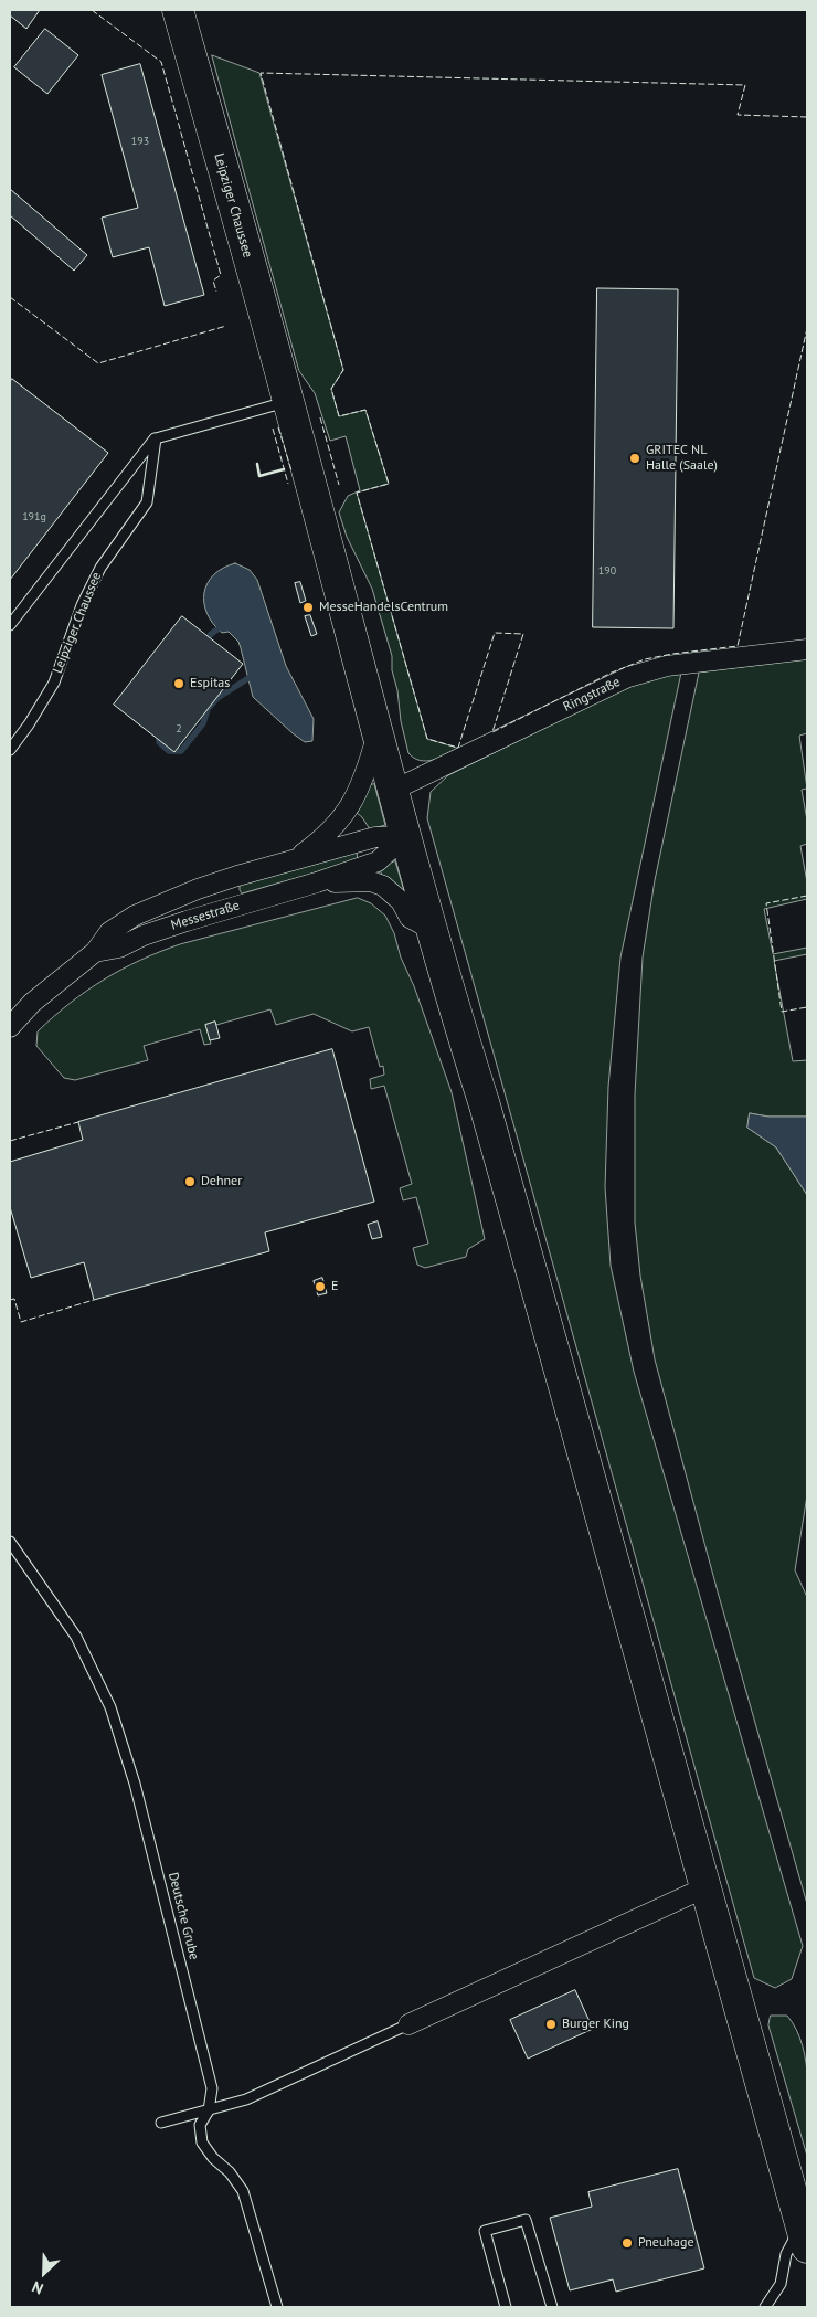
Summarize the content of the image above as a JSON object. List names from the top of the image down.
{
  "streets": {
    "main road": ["Leipziger Chaussee"],
    "street": ["Ringstraße", "Messestraße"],
    "lane": ["Deutsche Grube"]
  },
  "crossings": [
    ["Leipziger Chaussee", "Ringstraße"],
    ["Leipziger Chaussee", "Messestraße"]
  ],
  "places": [
    "GRITEC NL Halle (Saale)",
    "MesseHandelsCentrum",
    "Espitas",
    "Dehner",
    "E",
    "Burger King",
    "Pneuhage"
  ],
  "house_numbers": [
    "193",
    "191g",
    "190",
    "2"
  ],
  "north": "bottom left"
}
